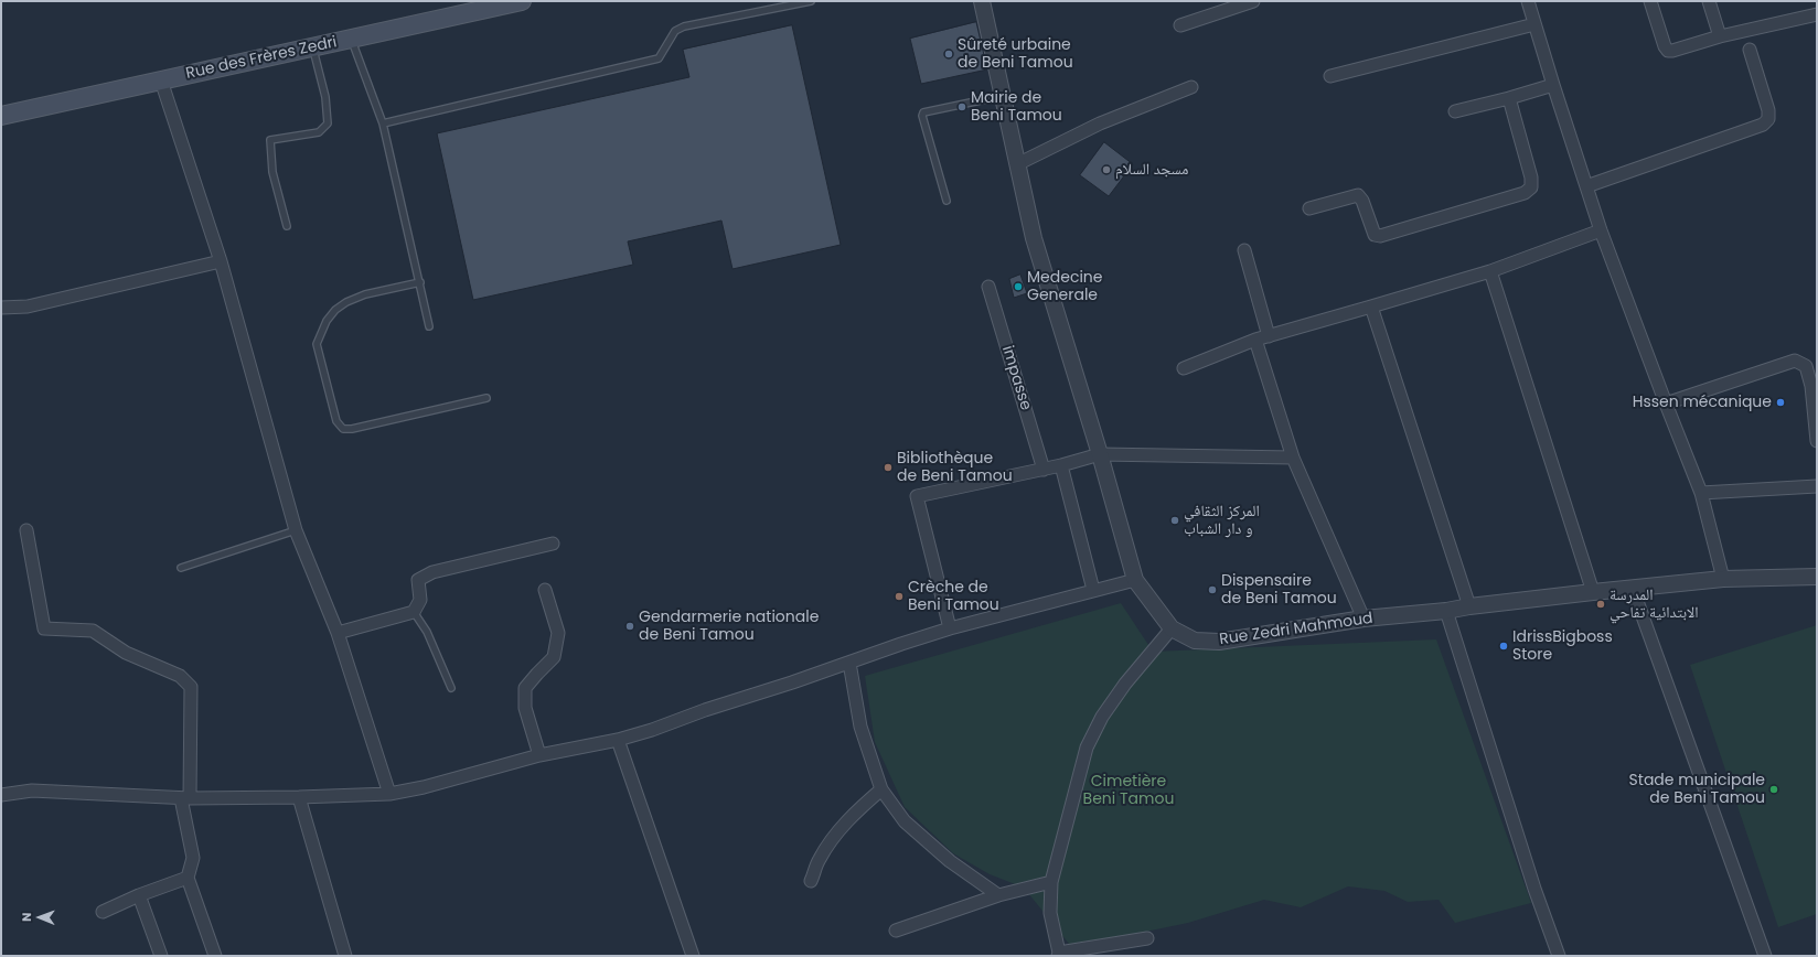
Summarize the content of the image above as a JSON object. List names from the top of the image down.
{
  "streets": {
    "main road": ["Rue des Frères Zedri"],
    "street": ["impasse", "Rue Zedri Mahmoud"]
  },
  "parks": ["Cimetière Beni Tamou"],
  "places": [
    "Sûreté urbaine de Beni Tamou",
    "Mairie de Beni Tamou",
    "مسجد السلام",
    "Medecine Generale",
    "Hssen mécanique",
    "Bibliothèque de Beni Tamou",
    "المركز الثقافي و دار الشباب",
    "Dispensaire de Beni Tamou",
    "Crèche de Beni Tamou",
    "المدرسة الابتدائية تفاحي",
    "Gendarmerie nationale de Beni Tamou",
    "IdrissBigboss Store",
    "Stade municipale de Beni Tamou"
  ],
  "north": "left"
}
